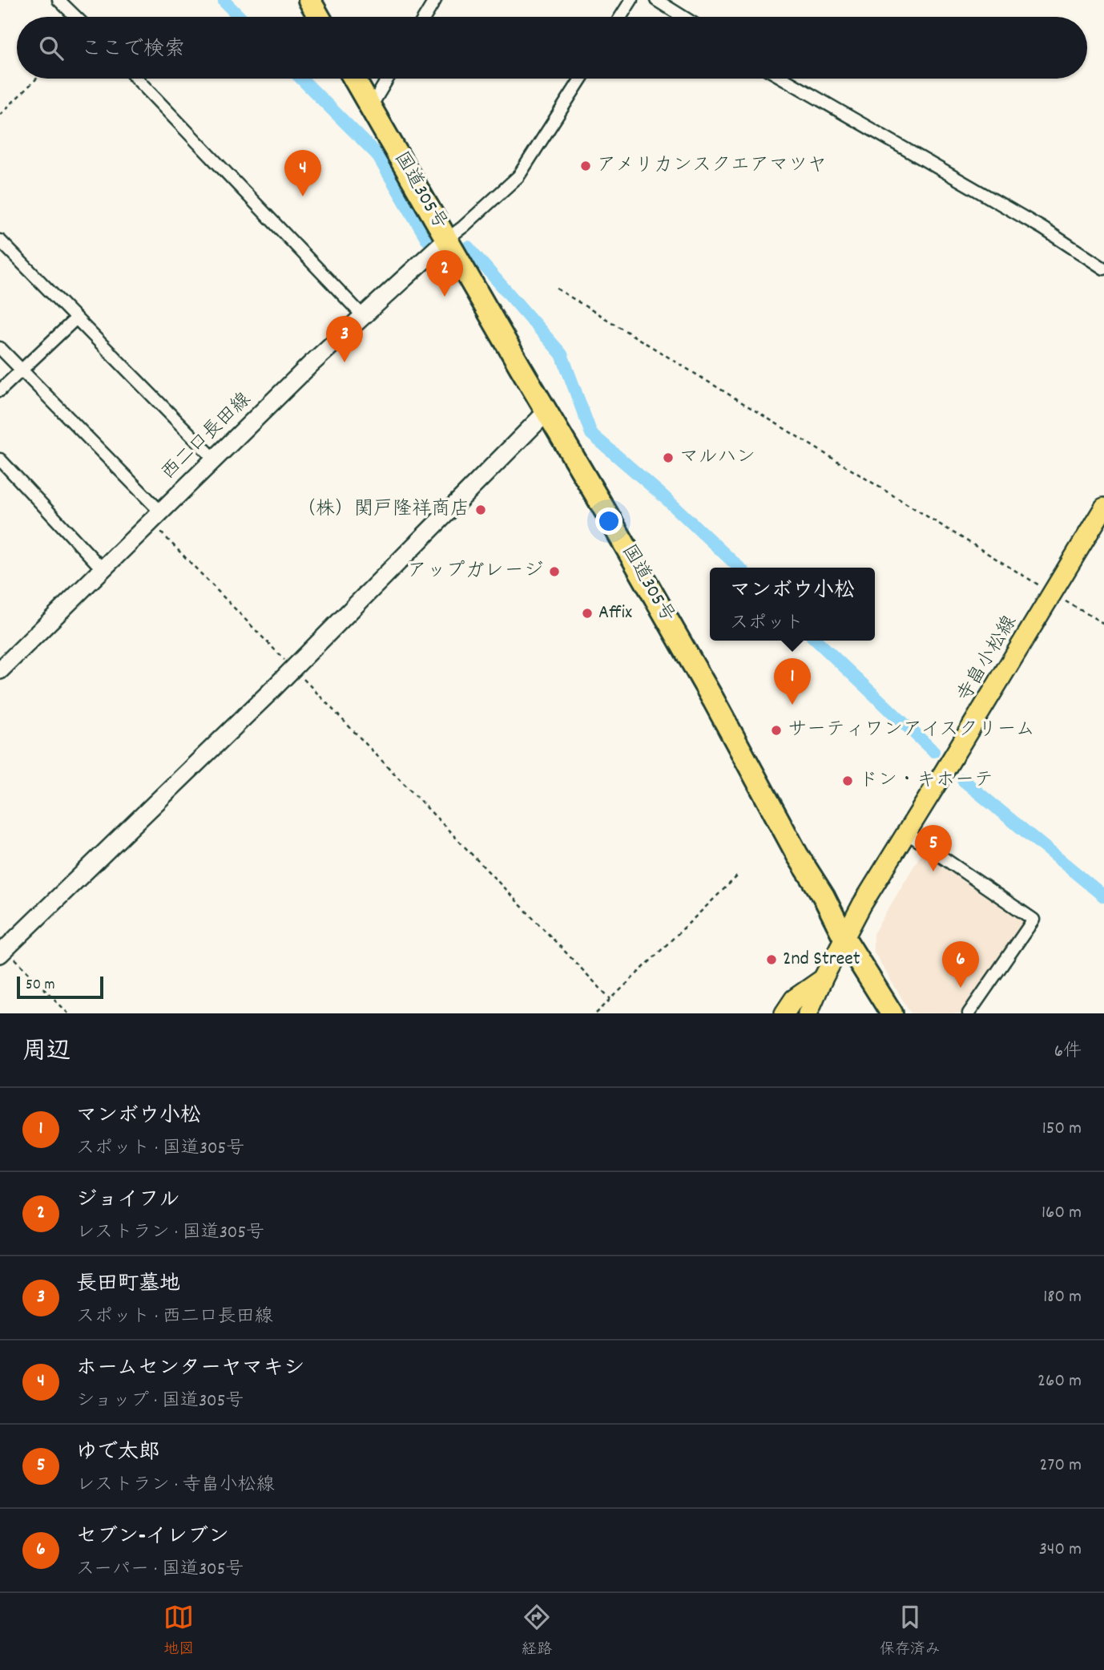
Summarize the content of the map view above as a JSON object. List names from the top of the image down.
{
  "streets": {
    "highway": ["国道305号"],
    "main road": ["寺畠小松線"],
    "street": ["西二口長田線"]
  },
  "crossings": [
    ["国道305号", "西二口長田線"],
    ["国道305号", "寺畠小松線"]
  ],
  "places": [
    "アメリカンスクエアマツヤ",
    "マルハン",
    "（株）関戸隆祥商店",
    "アップガレージ",
    "Affix",
    "サーティワンアイスクリーム",
    "ドン・キホーテ",
    "2nd Street"
  ],
  "scale_bar": "50 m",
  "page": {
    "search": "ここで検索",
    "pins": [
      "4",
      "2",
      "3",
      "1",
      "5",
      "6"
    ],
    "popup": ["マンボウ小松", "スポット"],
    "scale": "50 m",
    "heading": ["周辺", "6件"],
    "list": [
      {
        "mark": "1",
        "name": "マンボウ小松",
        "note": "スポット · 国道305号",
        "value": "150 m"
      },
      {
        "mark": "2",
        "name": "ジョイフル",
        "note": "レストラン · 国道305号",
        "value": "160 m"
      },
      {
        "mark": "3",
        "name": "長田町墓地",
        "note": "スポット · 西二口長田線",
        "value": "180 m"
      },
      {
        "mark": "4",
        "name": "ホームセンターヤマキシ",
        "note": "ショップ · 国道305号",
        "value": "260 m"
      },
      {
        "mark": "5",
        "name": "ゆで太郎",
        "note": "レストラン · 寺畠小松線",
        "value": "270 m"
      },
      {
        "mark": "6",
        "name": "セブン-イレブン",
        "note": "スーパー · 国道305号",
        "value": "340 m"
      }
    ],
    "nav": ["地図", "経路", "保存済み"]
  }
}
